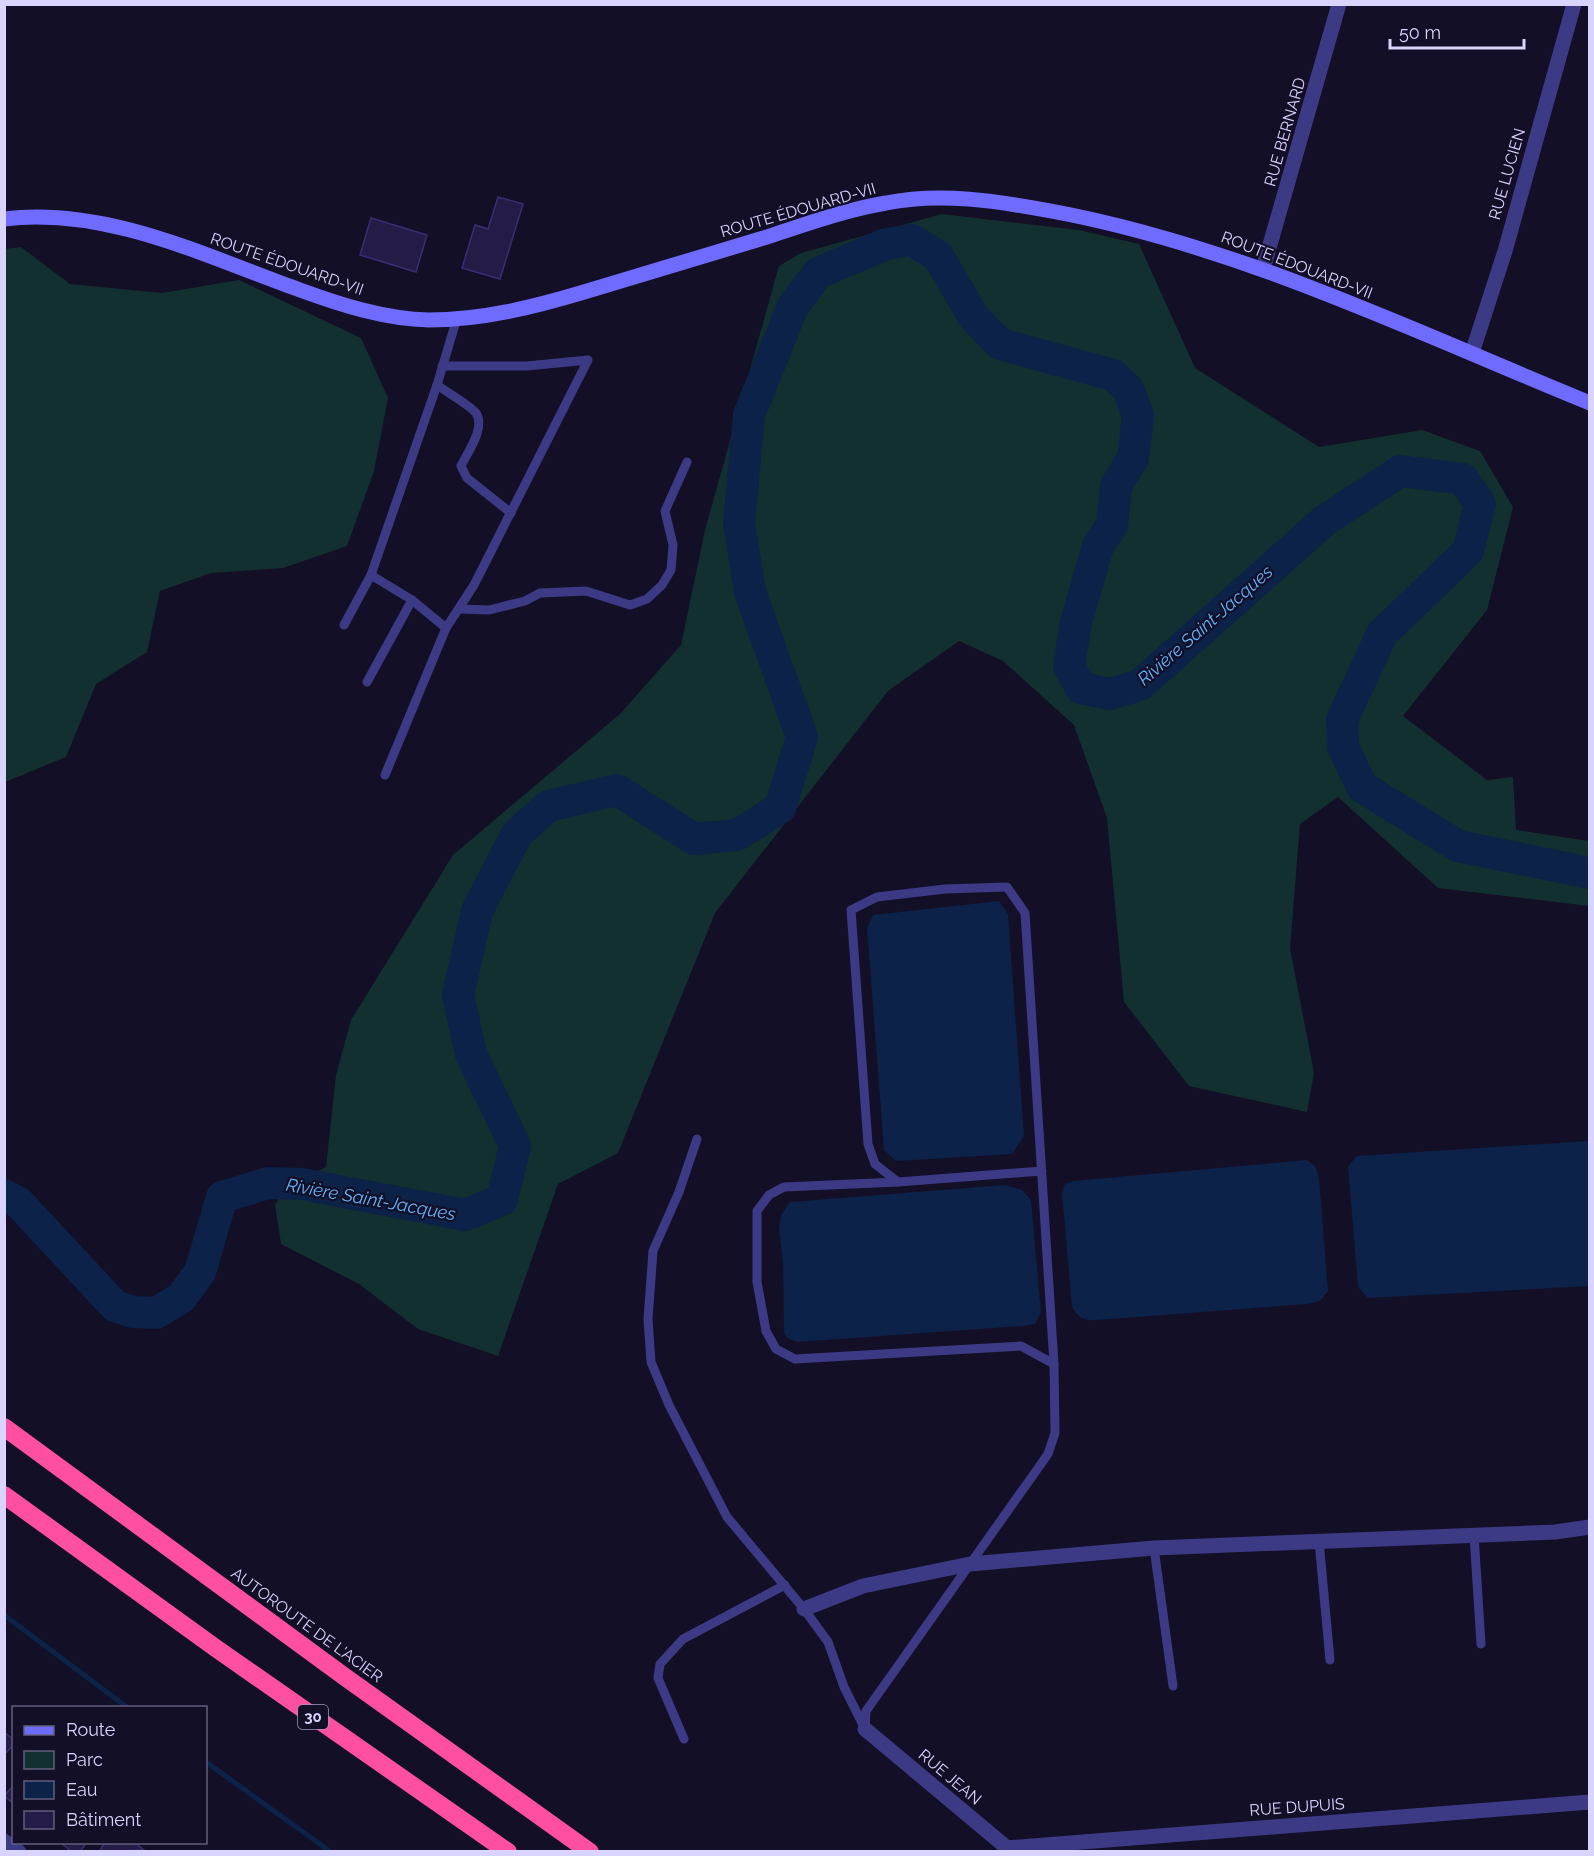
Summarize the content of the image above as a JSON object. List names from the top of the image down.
{
  "streets": {
    "highway": ["AUTOROUTE DE L'ACIER", "30"],
    "main road": ["ROUTE ÉDOUARD-VII"],
    "street": [
      "RUE BERNARD",
      "RUE LUCIEN",
      "RUE JEAN",
      "RUE DUPUIS"
    ]
  },
  "crossings": [
    ["RUE BERNARD", "ROUTE ÉDOUARD-VII"],
    ["RUE LUCIEN", "ROUTE ÉDOUARD-VII"],
    ["RUE JEAN", "RUE DUPUIS"]
  ],
  "water": ["Rivière Saint-Jacques"],
  "legend": [
    "Route",
    "Parc",
    "Eau",
    "Bâtiment"
  ],
  "scale_bar": "50 m"
}
